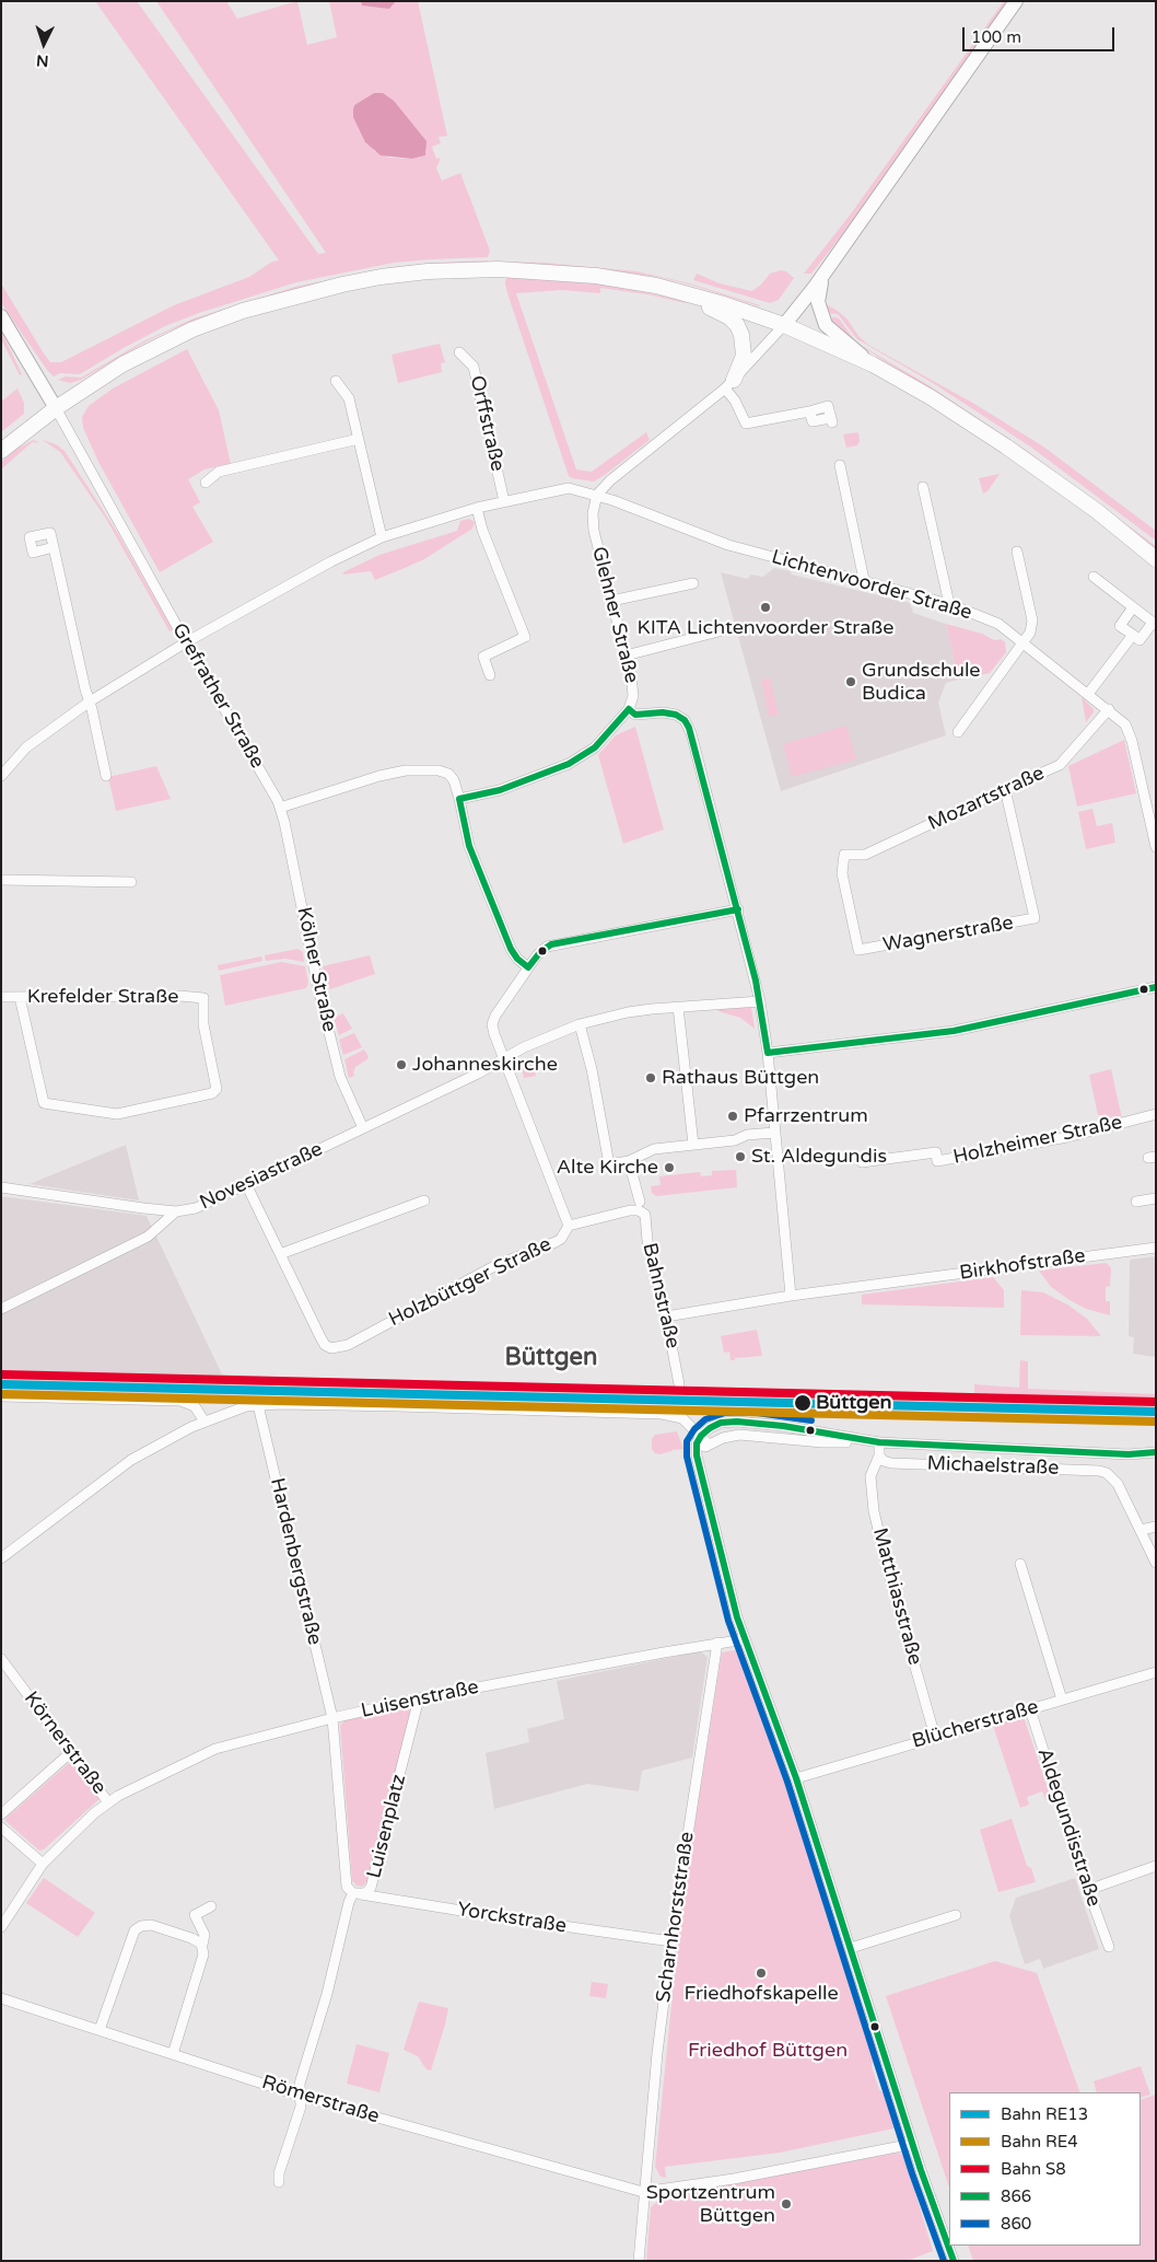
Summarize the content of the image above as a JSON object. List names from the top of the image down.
{
  "streets": {
    "street": [
      "Orffstraße",
      "Lichtenvoorder Straße",
      "Glehner Straße",
      "Grefrather Straße",
      "Mozartstraße",
      "Wagnerstraße",
      "Kölner Straße",
      "Krefelder Straße",
      "Holzheimer Straße",
      "Novesiastraße",
      "Birkhofstraße",
      "Holzbüttger Straße",
      "Bahnstraße",
      "Michaelstraße",
      "Hardenbergstraße",
      "Matthiasstraße",
      "Luisenstraße",
      "Blücherstraße",
      "Körnerstraße",
      "Luisenplatz",
      "Aldegundisstraße",
      "Scharnhorststraße",
      "Yorckstraße",
      "Römerstraße"
    ]
  },
  "crossings": [
    ["Orffstraße", "Lichtenvoorder Straße"],
    ["Lichtenvoorder Straße", "Glehner Straße"],
    ["Lichtenvoorder Straße", "Grefrather Straße"],
    ["Lichtenvoorder Straße", "Mozartstraße"],
    ["Grefrather Straße", "Kölner Straße"],
    ["Mozartstraße", "Wagnerstraße"],
    ["Kölner Straße", "Novesiastraße"],
    ["Birkhofstraße", "Bahnstraße"],
    ["Holzbüttger Straße", "Bahnstraße"],
    ["Michaelstraße", "Matthiasstraße"],
    ["Hardenbergstraße", "Luisenstraße"],
    ["Hardenbergstraße", "Luisenplatz"],
    ["Matthiasstraße", "Blücherstraße"],
    ["Luisenstraße", "Körnerstraße"],
    ["Luisenstraße", "Luisenplatz"],
    ["Luisenstraße", "Scharnhorststraße"],
    ["Blücherstraße", "Aldegundisstraße"],
    ["Luisenplatz", "Yorckstraße"],
    ["Scharnhorststraße", "Yorckstraße"],
    ["Scharnhorststraße", "Römerstraße"]
  ],
  "districts": ["Büttgen"],
  "parks": ["Friedhof Büttgen"],
  "places": [
    "KITA Lichtenvoorder Straße",
    "Grundschule Budica",
    "Johanneskirche",
    "Rathaus Büttgen",
    "Pfarrzentrum",
    "St. Aldegundis",
    "Alte Kirche",
    "Büttgen",
    "Friedhofskapelle",
    "Sportzentrum Büttgen"
  ],
  "lines": [
    "transit line 866",
    "rail line S8",
    "rail line RE13",
    "rail line RE4",
    "transit line 860"
  ],
  "legend": [
    "Bahn RE13",
    "Bahn RE4",
    "Bahn S8",
    "866",
    "860"
  ],
  "scale_bar": "100 m",
  "north": "bottom"
}
